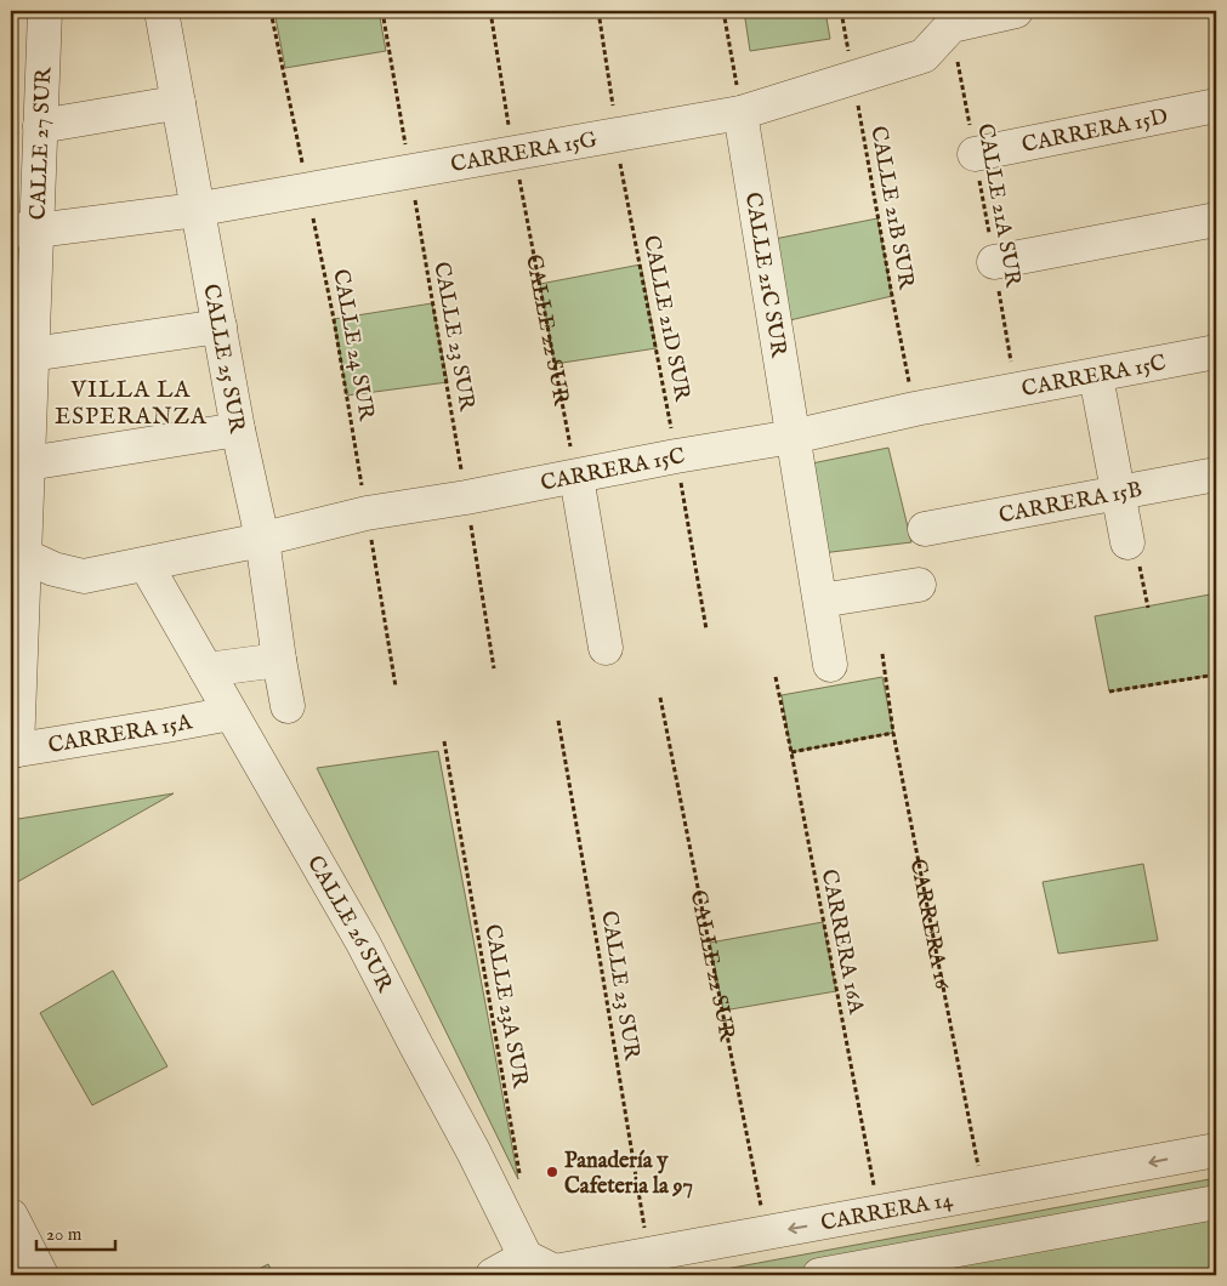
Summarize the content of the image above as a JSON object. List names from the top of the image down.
{
  "streets": {
    "street": [
      "CARRERA 15D",
      "CALLE 27 SUR",
      "CARRERA 15G",
      "CALLE 21C SUR",
      "CALLE 25 SUR",
      "CARRERA 15C",
      "CARRERA 15B",
      "CARRERA 15A",
      "CALLE 26 SUR",
      "CARRERA 14"
    ],
    "path": [
      "CALLE 21A SUR",
      "CALLE 21B SUR",
      "CALLE 21D SUR",
      "CALLE 22 SUR",
      "CALLE 23 SUR",
      "CALLE 24 SUR",
      "CARRERA 16",
      "CARRERA 16A",
      "CALLE 23A SUR"
    ]
  },
  "crossings": [
    ["CARRERA 15D", "CALLE 21A SUR"],
    ["CALLE 27 SUR", "CARRERA 15G"],
    ["CALLE 27 SUR", "CARRERA 15C"],
    ["CALLE 27 SUR", "CARRERA 15A"],
    ["CARRERA 15G", "CALLE 21A SUR"],
    ["CARRERA 15G", "CALLE 21B SUR"],
    ["CARRERA 15G", "CALLE 21C SUR"],
    ["CARRERA 15G", "CALLE 21D SUR"],
    ["CARRERA 15G", "CALLE 22 SUR"],
    ["CARRERA 15G", "CALLE 23 SUR"],
    ["CARRERA 15G", "CALLE 24 SUR"],
    ["CARRERA 15G", "CALLE 25 SUR"],
    ["CALLE 21A SUR", "CARRERA 15C"],
    ["CALLE 21B SUR", "CARRERA 15C"],
    ["CALLE 21C SUR", "CARRERA 15C"],
    ["CALLE 21D SUR", "CARRERA 15C"],
    ["CALLE 22 SUR", "CARRERA 15C"],
    ["CALLE 22 SUR", "CARRERA 14"],
    ["CALLE 23 SUR", "CARRERA 15C"],
    ["CALLE 23 SUR", "CARRERA 14"],
    ["CALLE 24 SUR", "CARRERA 15C"],
    ["CALLE 25 SUR", "CARRERA 15C"],
    ["CARRERA 15C", "CALLE 26 SUR"],
    ["CARRERA 15A", "CALLE 26 SUR"],
    ["CALLE 26 SUR", "CARRERA 14"],
    ["CARRERA 16", "CARRERA 14"],
    ["CARRERA 16A", "CARRERA 14"]
  ],
  "districts": ["VILLA LA ESPERANZA"],
  "places": ["Panadería y Cafeteria la 97"],
  "scale_bar": "20 m"
}
